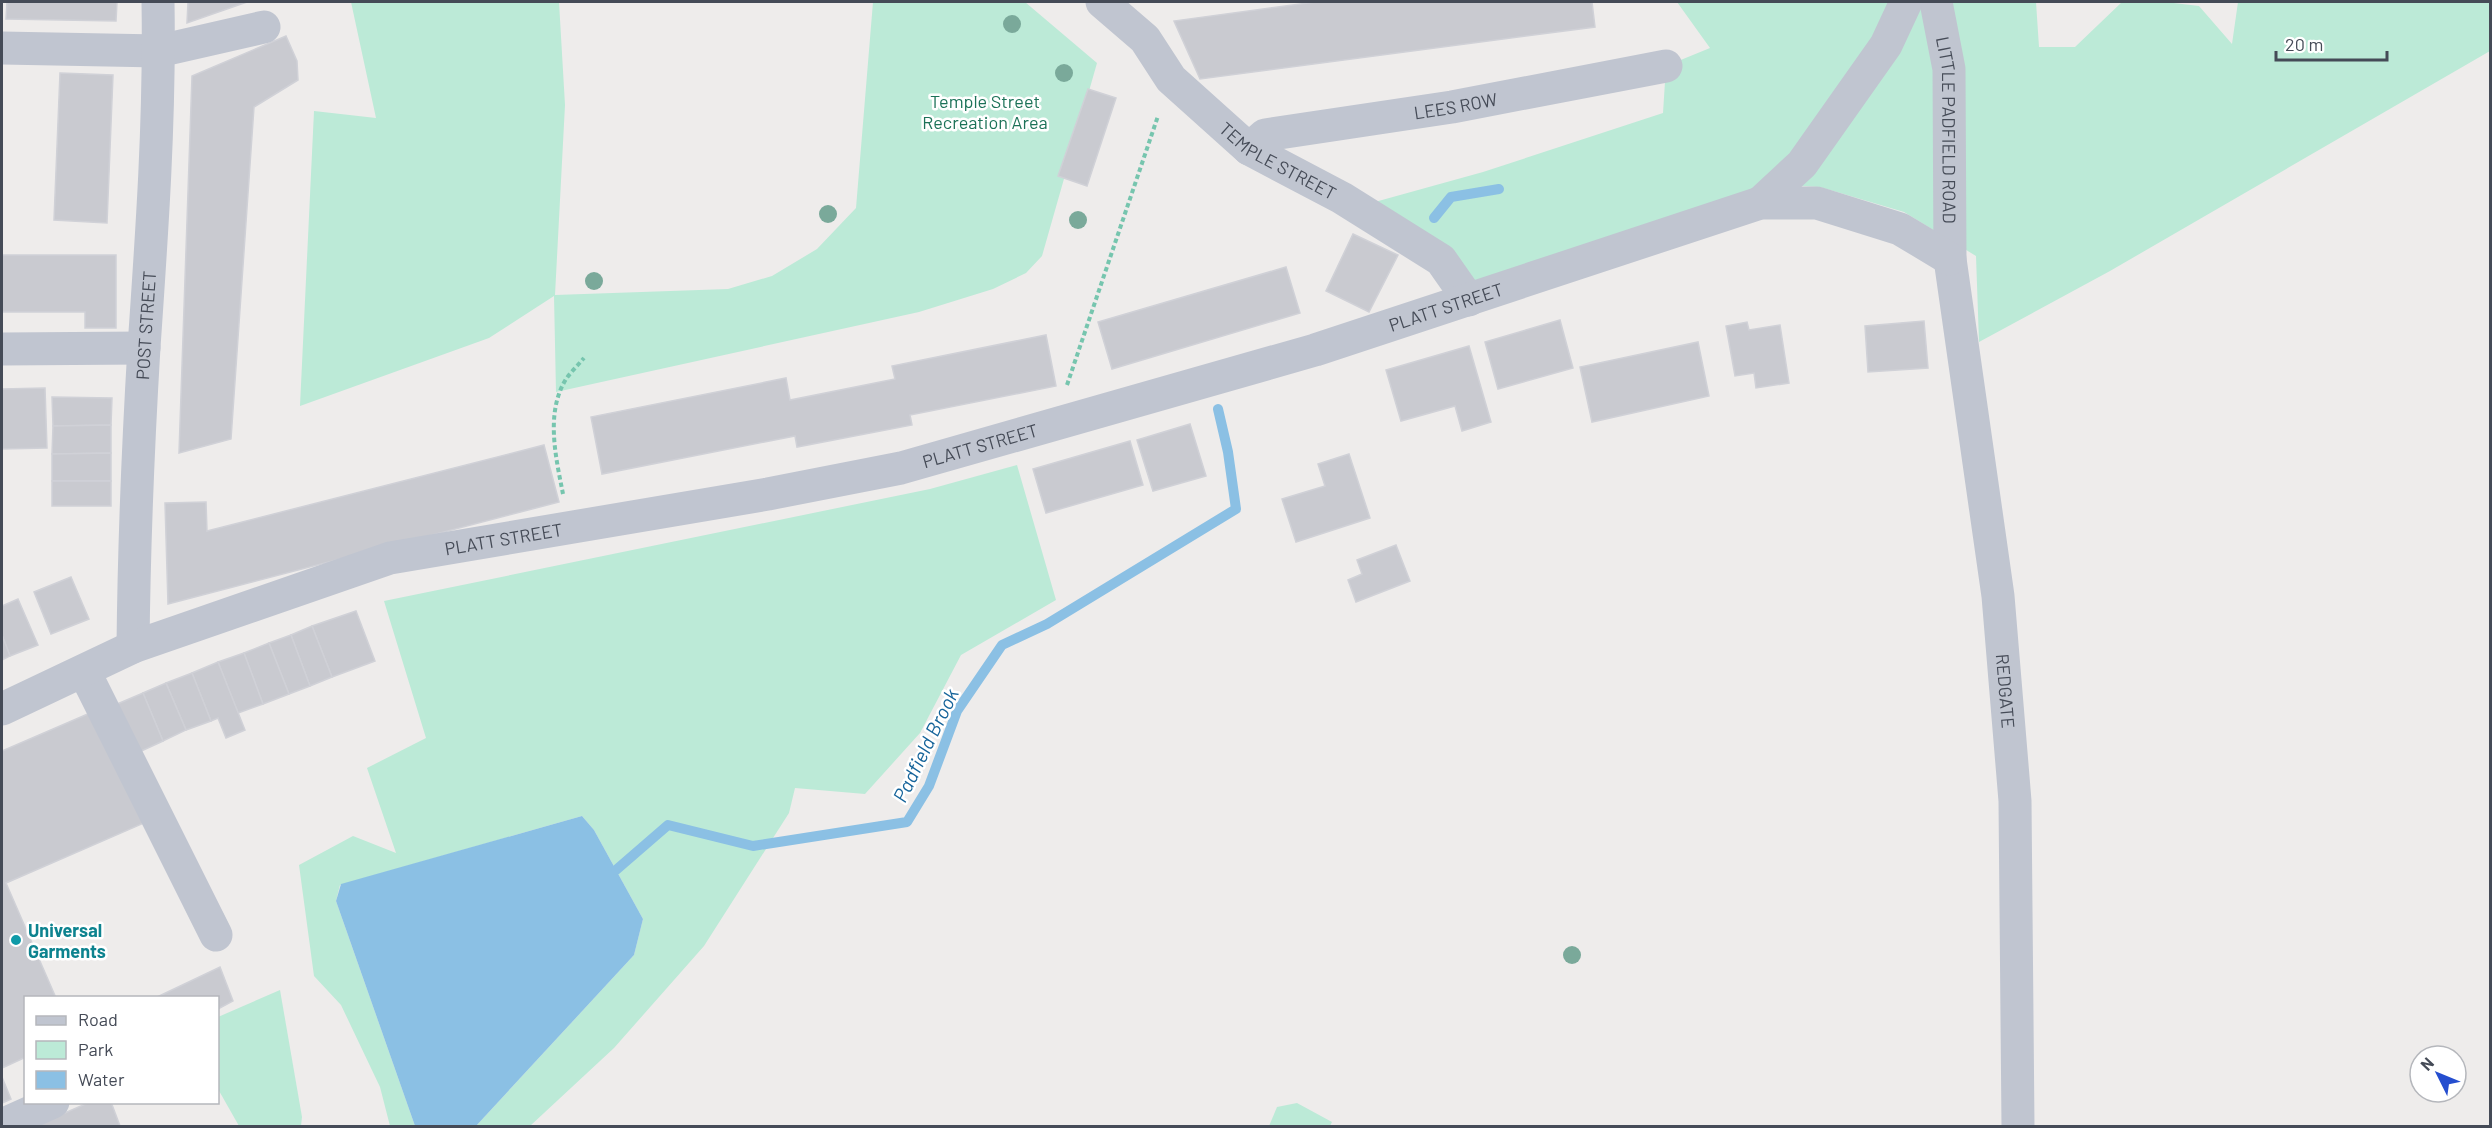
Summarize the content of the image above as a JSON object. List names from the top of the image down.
{
  "streets": {
    "street": [
      "LEES ROW",
      "LITTLE PADFIELD ROAD",
      "TEMPLE STREET",
      "PLATT STREET",
      "POST STREET",
      "REDGATE"
    ]
  },
  "crossings": [
    ["LEES ROW", "TEMPLE STREET"],
    ["LITTLE PADFIELD ROAD", "PLATT STREET"],
    ["LITTLE PADFIELD ROAD", "REDGATE"],
    ["TEMPLE STREET", "PLATT STREET"],
    ["PLATT STREET", "POST STREET"],
    ["PLATT STREET", "REDGATE"]
  ],
  "water": ["Padfield Brook"],
  "parks": ["Temple Street Recreation Area"],
  "places": ["Universal Garments"],
  "legend": ["Road", "Park", "Water"],
  "scale_bar": "20 m",
  "north": "top left"
}
